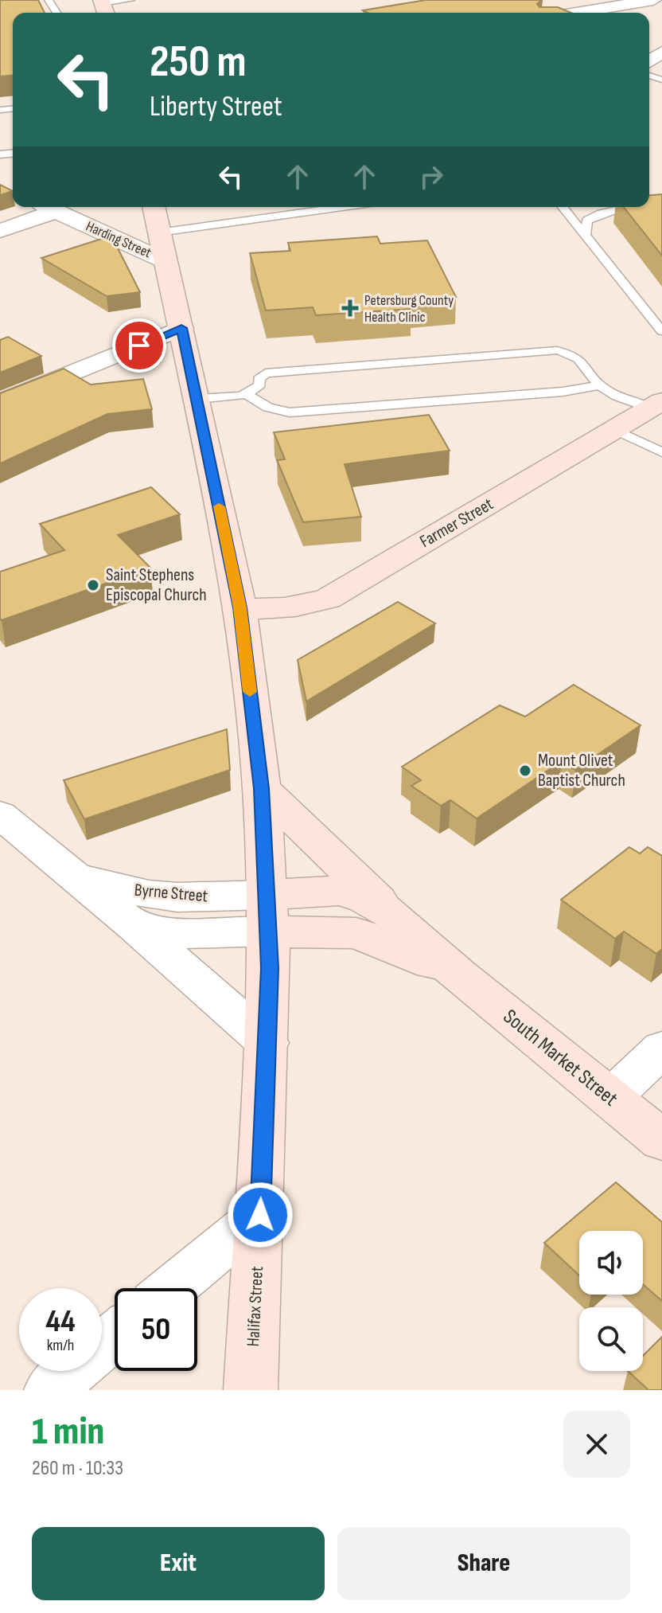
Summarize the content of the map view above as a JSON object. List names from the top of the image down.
{
  "streets": {
    "main road": ["Farmer Street", "South Market Street", "Halifax Street"],
    "street": ["Harding Street", "Byrne Street"]
  },
  "crossings": [
    ["Harding Street", "Halifax Street"],
    ["Farmer Street", "Halifax Street"],
    ["Byrne Street", "South Market Street"],
    ["Byrne Street", "Halifax Street"],
    ["South Market Street", "Halifax Street"]
  ],
  "places": {
    "health": ["Petersburg County Health Clinic"],
    "other": ["Saint Stephens Episcopal Church", "Mount Olivet Baptist Church"]
  },
  "page": {
    "turn": ["250 m", "Liberty Street"],
    "speed": "44 km/h",
    "limit": "50",
    "heading": ["1 min", "260 m · 10:33"],
    "buttons": ["Exit", "Share"]
  }
}
